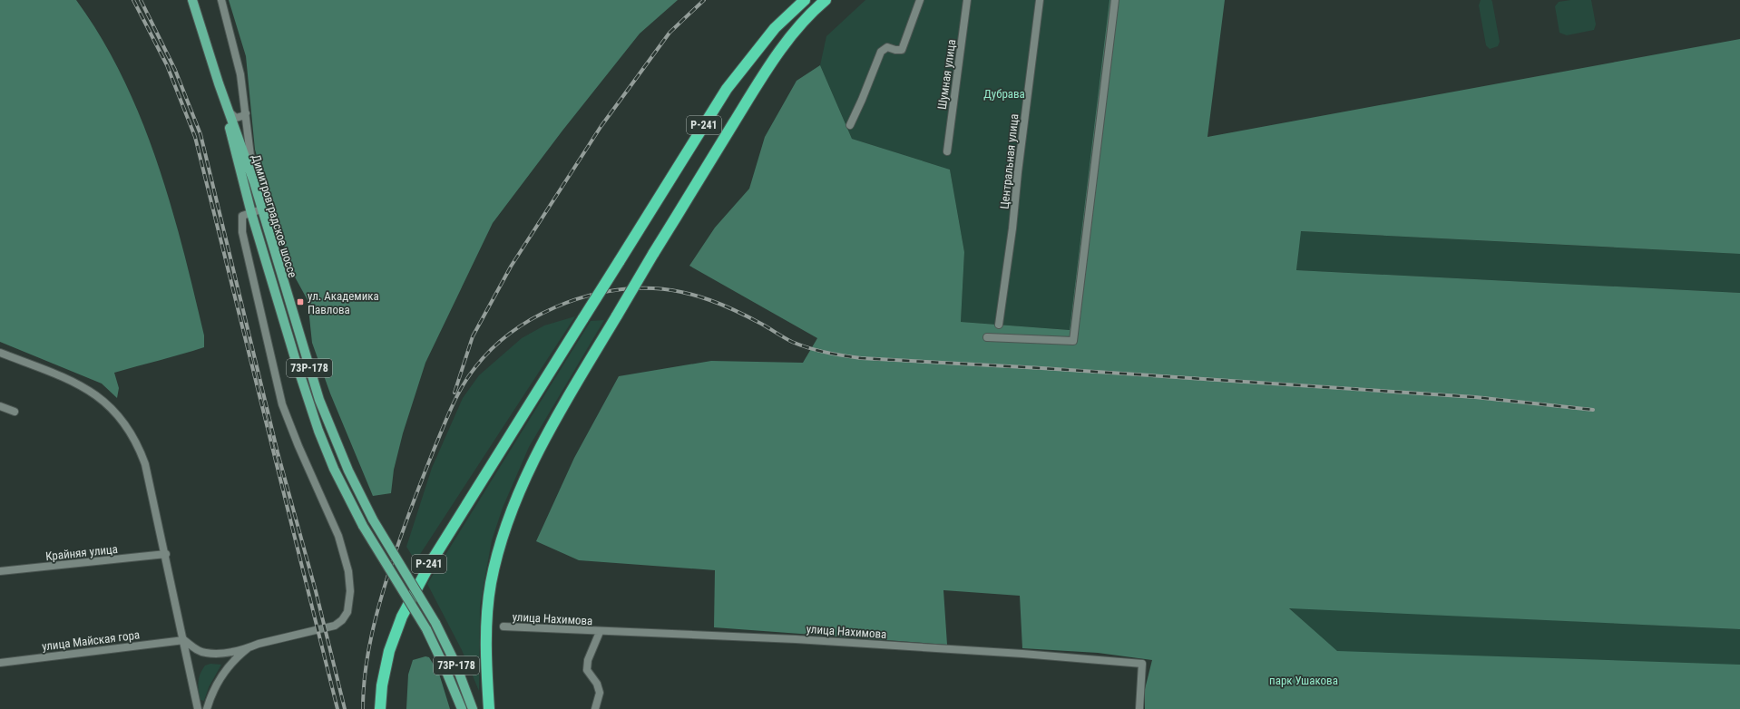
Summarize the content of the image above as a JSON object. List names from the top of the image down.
{
  "streets": {
    "highway": ["Р-241"],
    "main road": ["Димитровградское шоссе", "73Р-178"],
    "street": [
      "Шумная улица",
      "Центральная улица",
      "Крайняя улица",
      "улица Нахимова",
      "улица Майская гора"
    ]
  },
  "parks": ["Дубрава", "парк Ушакова"],
  "places": {
    "transit": ["ул. Академика Павлова"]
  }
}
